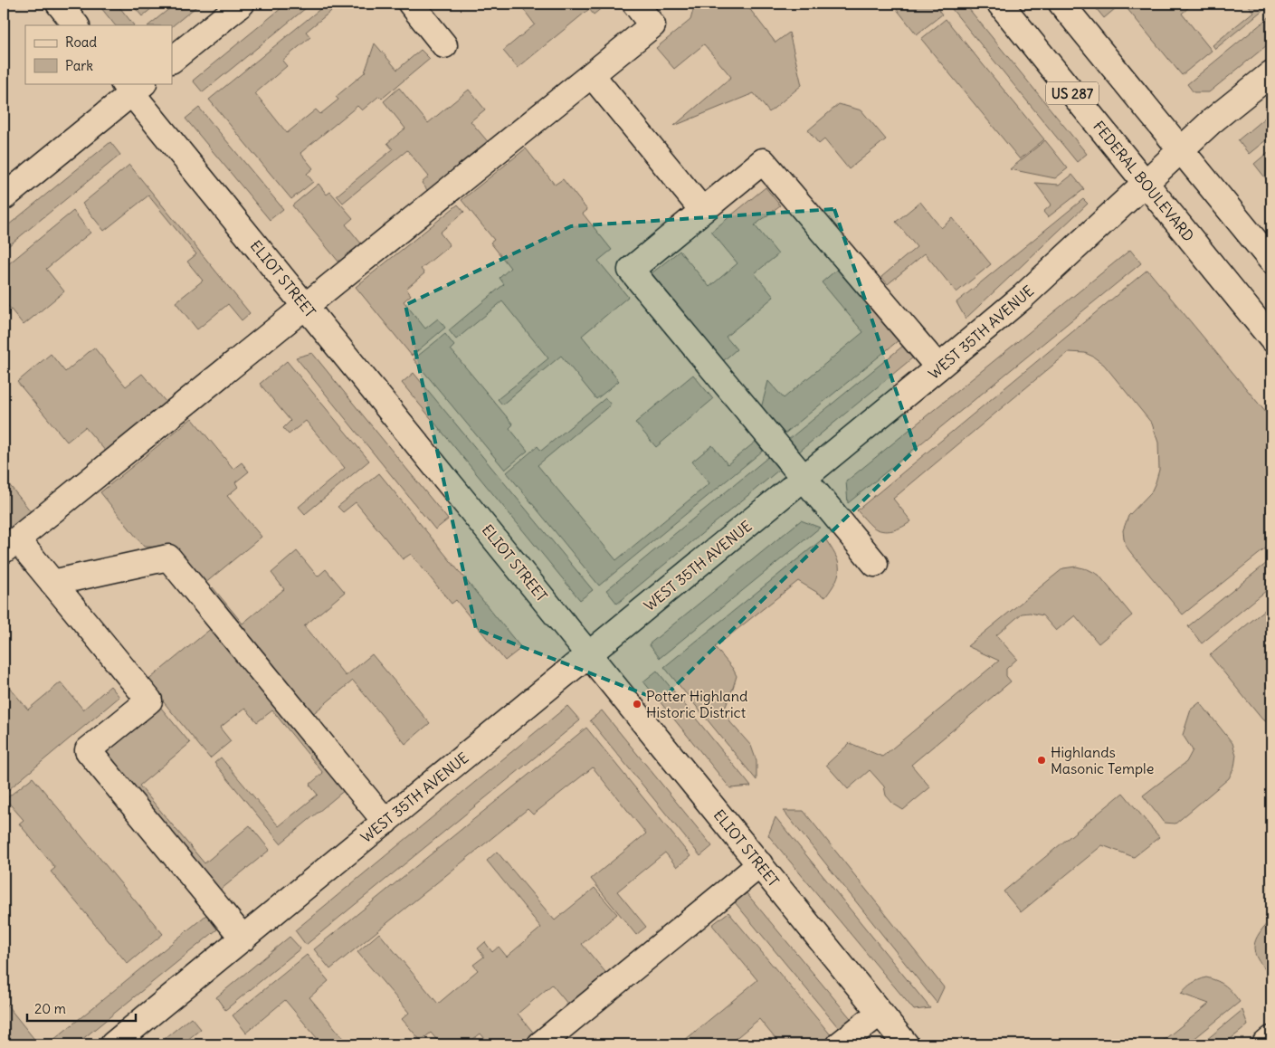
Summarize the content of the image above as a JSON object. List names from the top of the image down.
{
  "streets": {
    "street": [
      "US 287",
      "FEDERAL BOULEVARD",
      "ELIOT STREET",
      "WEST 35TH AVENUE"
    ]
  },
  "crossings": [
    ["US 287", "WEST 35TH AVENUE"],
    ["FEDERAL BOULEVARD", "WEST 35TH AVENUE"],
    ["ELIOT STREET", "WEST 35TH AVENUE"]
  ],
  "places": ["Potter Highland Historic District", "Highlands Masonic Temple"],
  "legend": ["Road", "Park"],
  "scale_bar": "20 m"
}
